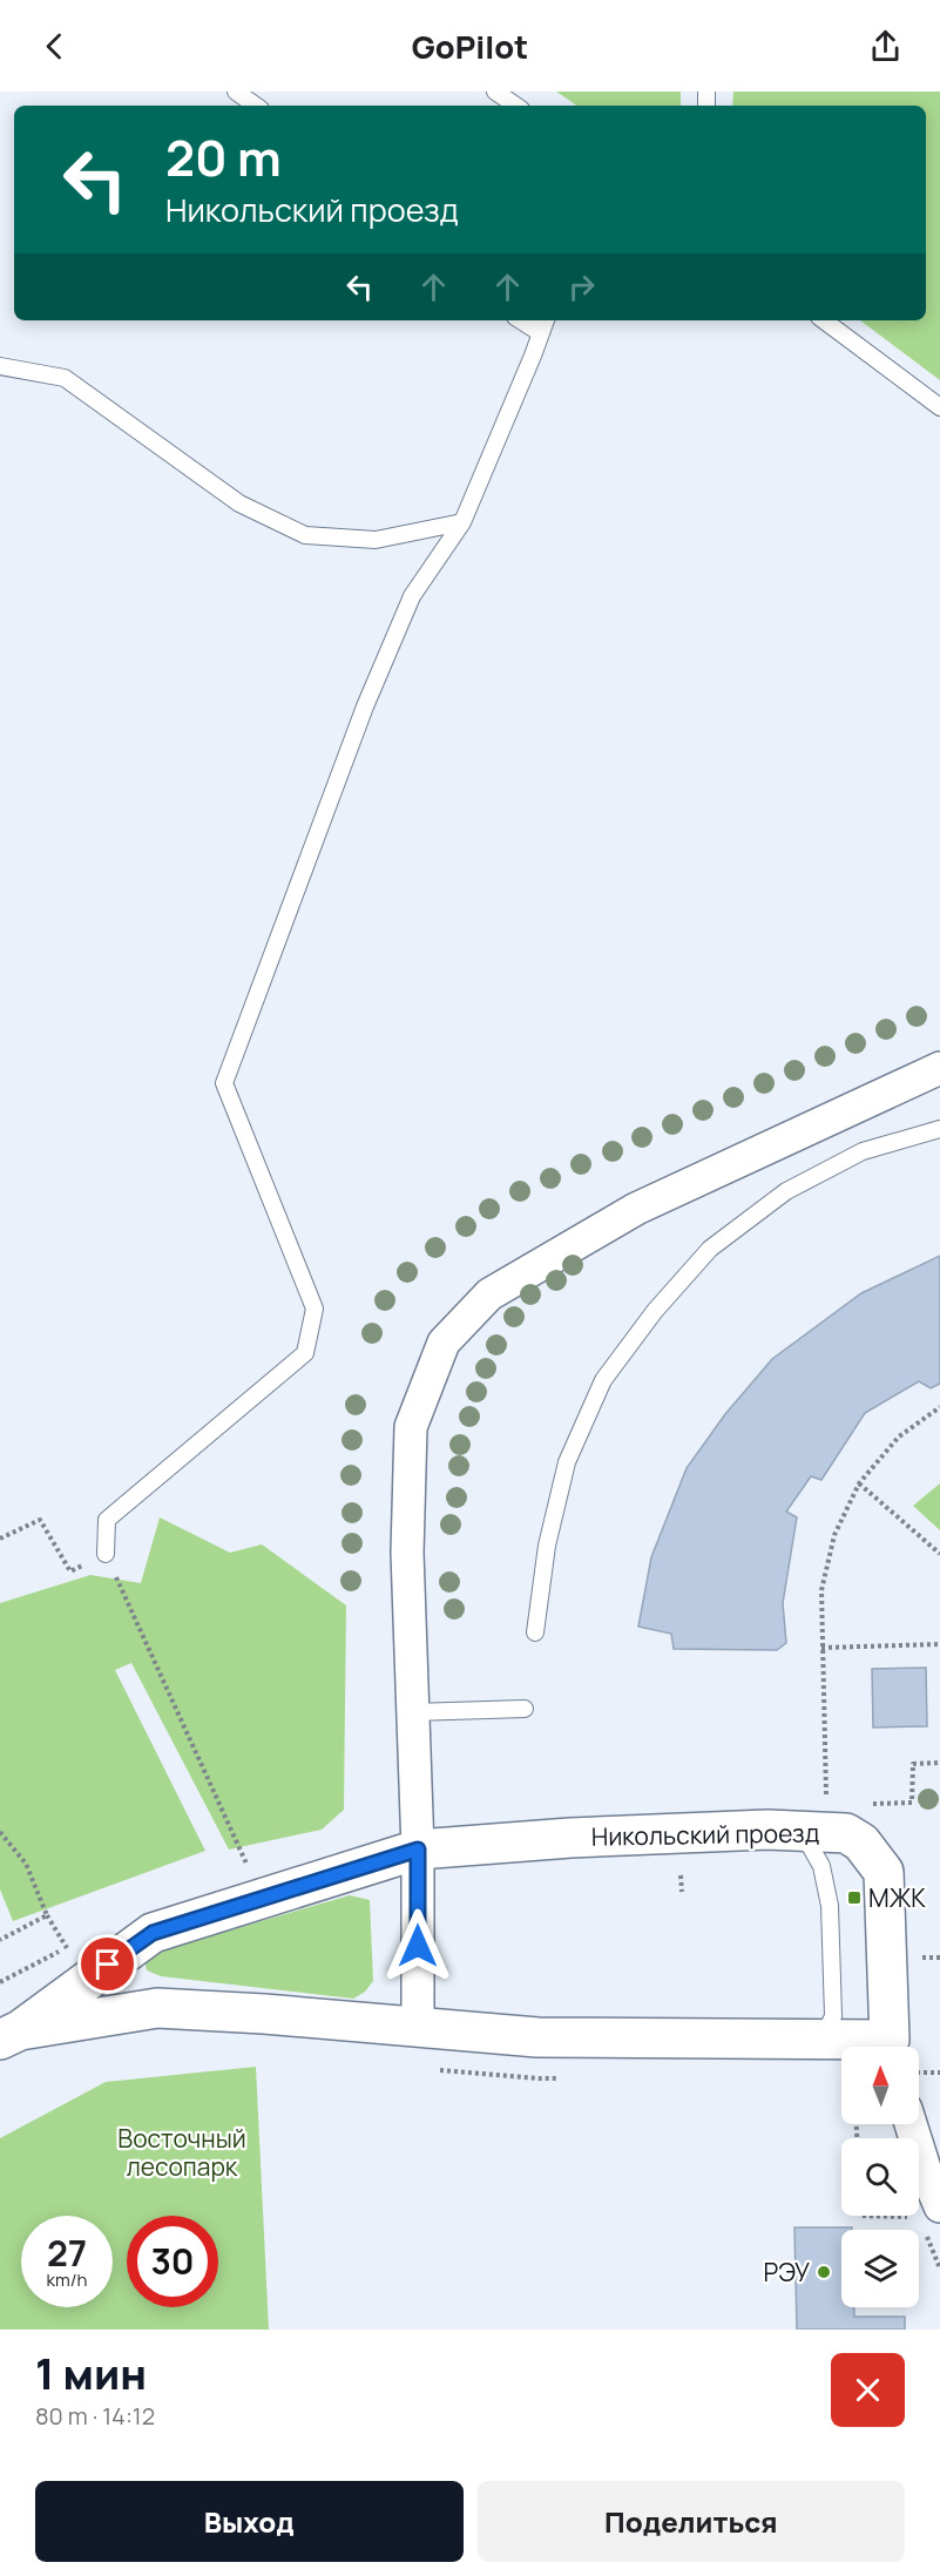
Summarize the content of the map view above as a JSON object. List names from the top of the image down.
{
  "streets": {
    "street": ["Никольский проезд"]
  },
  "parks": ["Восточный лесопарк"],
  "places": {
    "transit": ["МЖК"],
    "other": ["РЭУ"]
  },
  "north": "top",
  "page": {
    "header": "GoPilot",
    "turn": ["20 m", "Никольский проезд"],
    "speed": "27 km/h",
    "limit": "30",
    "heading": ["1 мин", "80 m · 14:12"],
    "buttons": ["Выход", "Поделиться"]
  }
}
